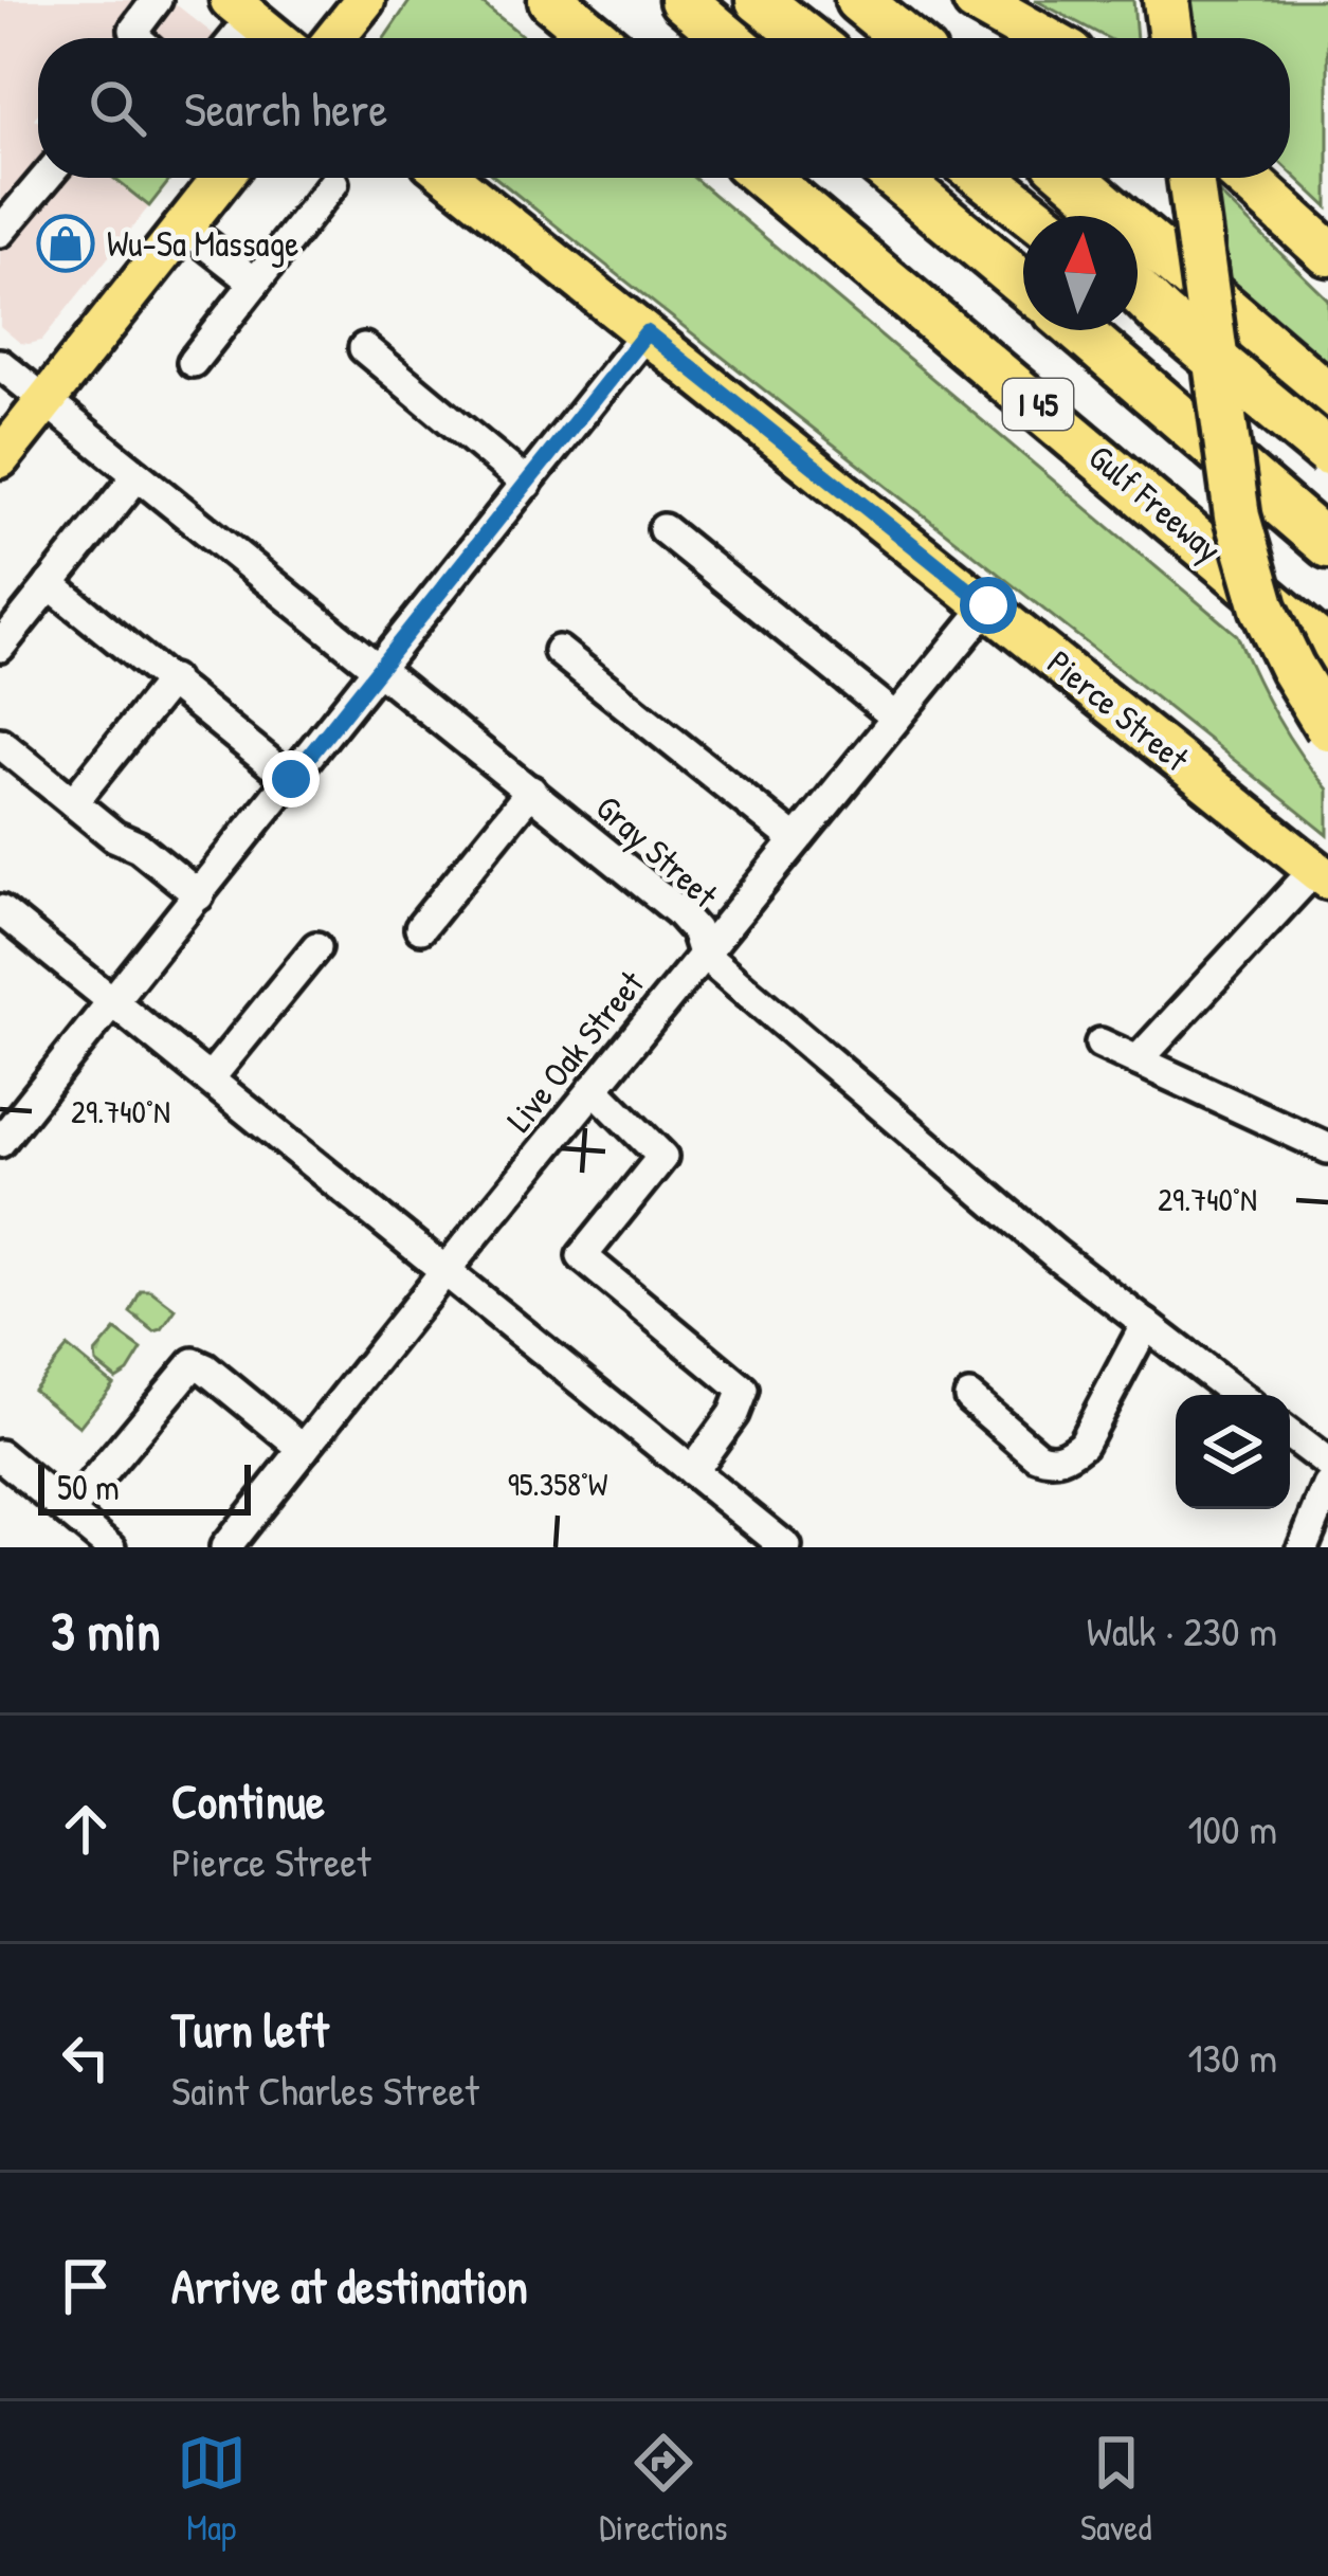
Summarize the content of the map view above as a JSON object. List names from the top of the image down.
{
  "streets": {
    "highway": ["I 45", "Gulf Freeway"],
    "main road": ["Pierce Street"],
    "street": ["Gray Street", "Live Oak Street"]
  },
  "crossings": [
    ["Pierce Street", "Live Oak Street"],
    ["Gray Street", "Live Oak Street"]
  ],
  "places": {
    "shop": ["Wu-Sa Massage"]
  },
  "scale_bar": "50 m",
  "north": "top",
  "page": {
    "search": "Search here",
    "scale": "50 m",
    "heading": ["3 min", "Walk · 230 m"],
    "list": [
      ["Continue", "Pierce Street", "100 m"],
      ["Turn left", "Saint Charles Street", "130 m"],
      "Arrive at destination"
    ],
    "nav": ["Map", "Directions", "Saved"]
  },
  "coordinates": ["29.740°N", "95.358°W"]
}
